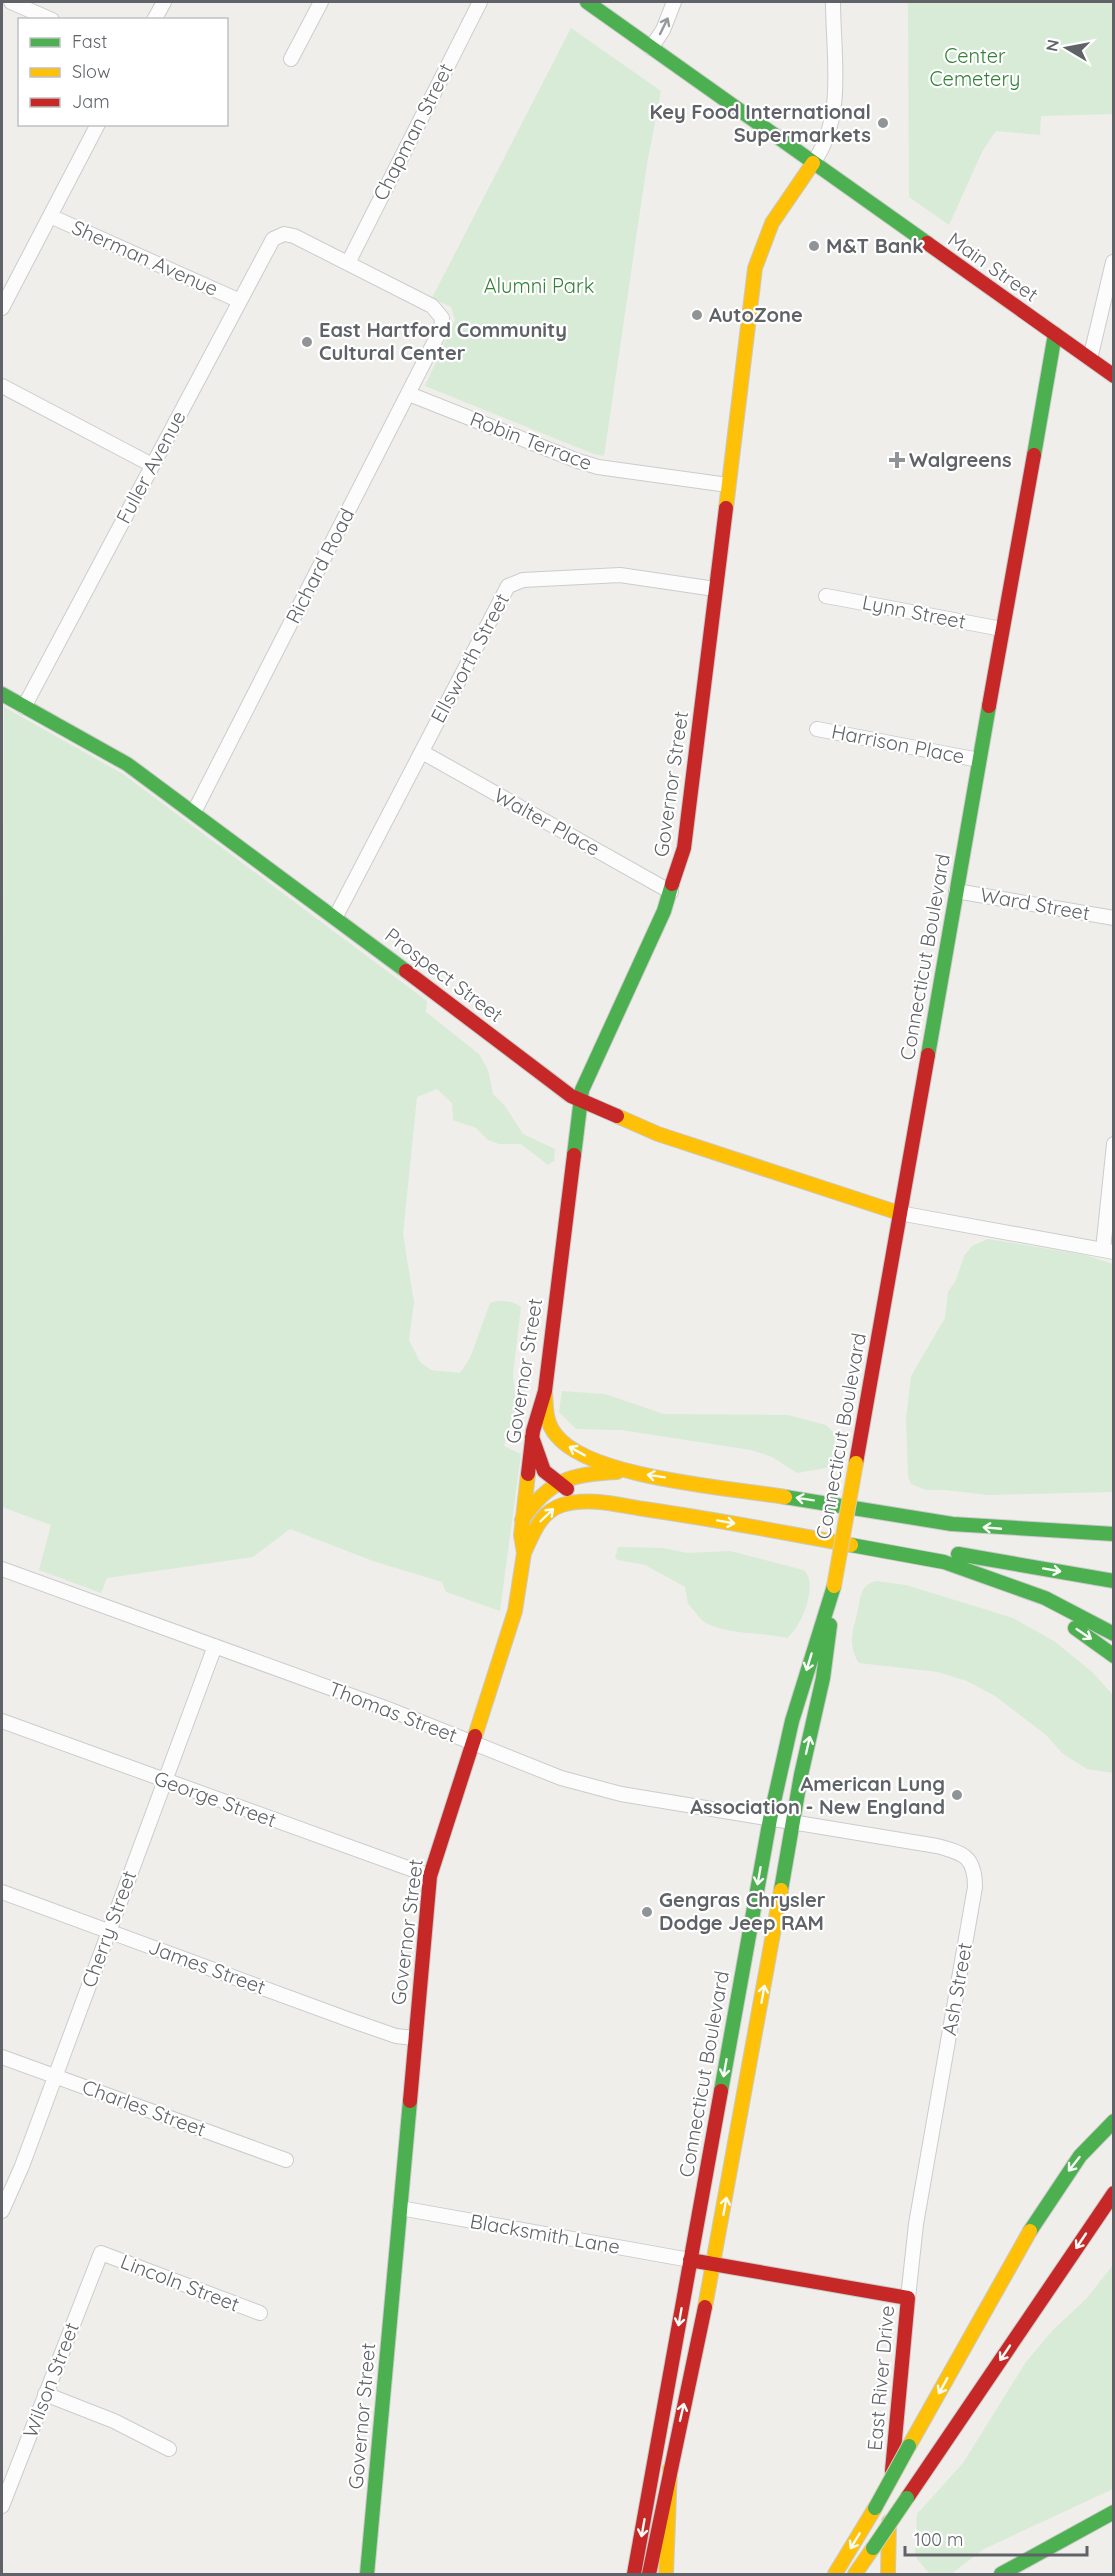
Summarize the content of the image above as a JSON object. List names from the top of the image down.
{
  "streets": {
    "main road": [
      "Main Street",
      "Governor Street",
      "Connecticut Boulevard",
      "Prospect Street",
      "East River Drive"
    ],
    "street": [
      "Chapman Street",
      "Sherman Avenue",
      "Robin Terrace",
      "Fuller Avenue",
      "Richard Road",
      "Lynn Street",
      "Ellsworth Street",
      "Harrison Place",
      "Walter Place",
      "Ward Street",
      "Thomas Street",
      "George Street",
      "Cherry Street",
      "James Street",
      "Ash Street",
      "Charles Street",
      "Blacksmith Lane",
      "Lincoln Street",
      "Wilson Street"
    ]
  },
  "crossings": [
    ["Chapman Street", "Fuller Avenue"],
    ["Chapman Street", "Richard Road"],
    ["Sherman Avenue", "Fuller Avenue"],
    ["Main Street", "Governor Street"],
    ["Main Street", "Connecticut Boulevard"],
    ["Robin Terrace", "Richard Road"],
    ["Robin Terrace", "Governor Street"],
    ["Fuller Avenue", "Richard Road"],
    ["Fuller Avenue", "Prospect Street"],
    ["Richard Road", "Prospect Street"],
    ["Lynn Street", "Connecticut Boulevard"],
    ["Ellsworth Street", "Governor Street"],
    ["Ellsworth Street", "Walter Place"],
    ["Ellsworth Street", "Prospect Street"],
    ["Harrison Place", "Connecticut Boulevard"],
    ["Governor Street", "Walter Place"],
    ["Governor Street", "Prospect Street"],
    ["Governor Street", "Thomas Street"],
    ["Governor Street", "George Street"],
    ["Governor Street", "James Street"],
    ["Governor Street", "Blacksmith Lane"],
    ["Ward Street", "Connecticut Boulevard"],
    ["Connecticut Boulevard", "Prospect Street"],
    ["Connecticut Boulevard", "Thomas Street"],
    ["Connecticut Boulevard", "Ash Street"],
    ["Connecticut Boulevard", "Blacksmith Lane"],
    ["Connecticut Boulevard", "East River Drive"],
    ["Thomas Street", "Cherry Street"],
    ["Thomas Street", "Ash Street"],
    ["George Street", "Cherry Street"],
    ["Cherry Street", "James Street"],
    ["Cherry Street", "Charles Street"],
    ["Ash Street", "East River Drive"],
    ["Blacksmith Lane", "East River Drive"],
    ["Lincoln Street", "Wilson Street"]
  ],
  "parks": ["Center Cemetery", "Alumni Park"],
  "places": {
    "other": [
      "Key Food International Supermarkets",
      "M&T Bank",
      "AutoZone",
      "East Hartford Community Cultural Center",
      "American Lung Association - New England",
      "Gengras Chrysler Dodge Jeep RAM"
    ],
    "health": ["Walgreens"]
  },
  "legend": ["Fast", "Slow", "Jam"],
  "scale_bar": "100 m",
  "north": "left"
}
